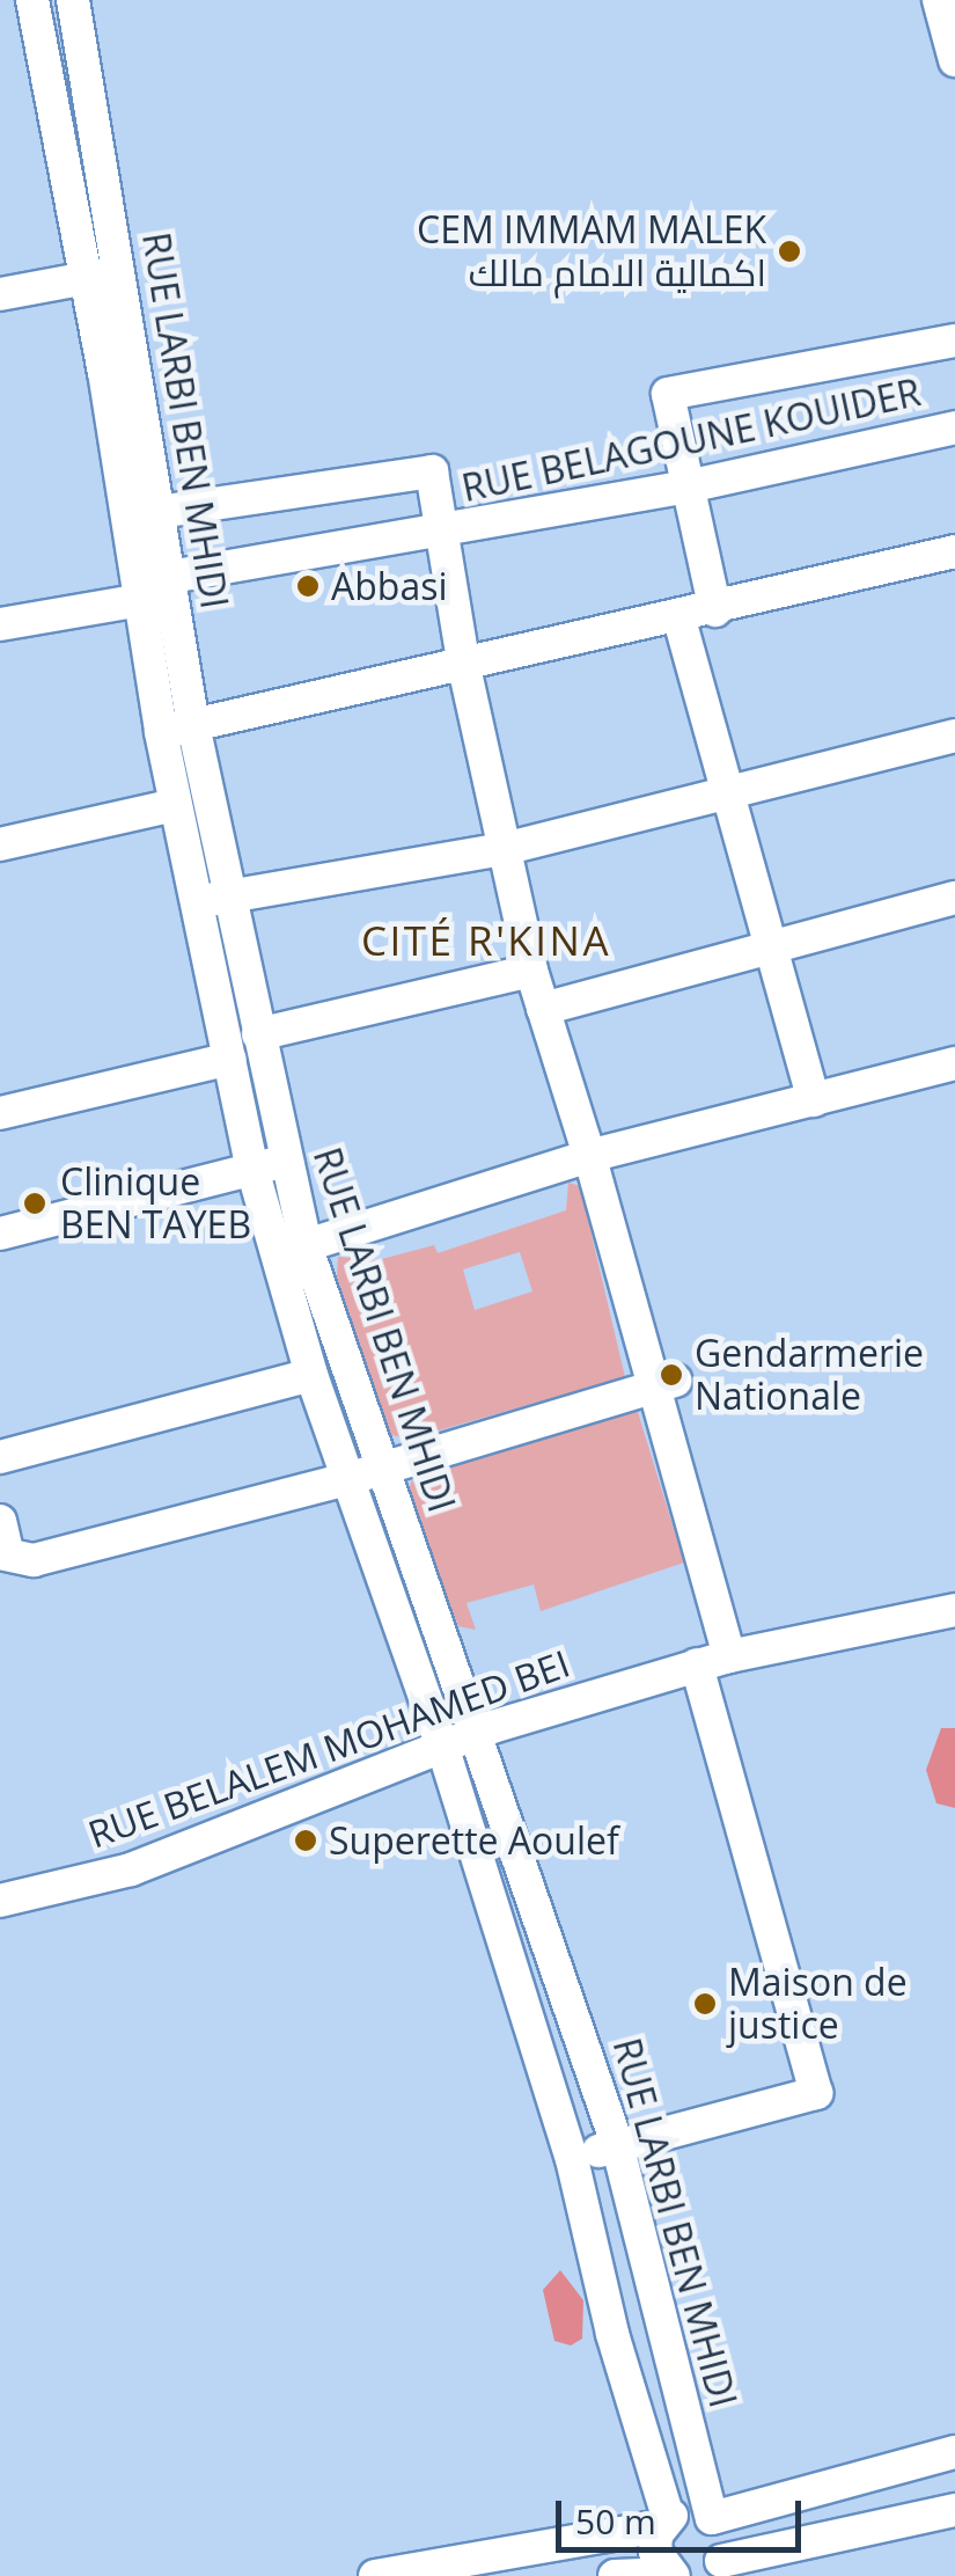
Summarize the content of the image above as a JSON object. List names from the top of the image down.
{
  "streets": {
    "street": ["RUE LARBI BEN MHIDI", "RUE BELAGOUNE KOUIDER", "RUE BELALEM MOHAMED BEI"]
  },
  "crossings": [
    ["RUE LARBI BEN MHIDI", "RUE BELAGOUNE KOUIDER"],
    ["RUE LARBI BEN MHIDI", "RUE BELALEM MOHAMED BEI"]
  ],
  "districts": ["CITÉ R'KINA"],
  "places": [
    "CEM IMMAM MALEK اكمالية الامام مالك",
    "Abbasi",
    "Clinique BEN TAYEB",
    "Gendarmerie Nationale",
    "Superette Aoulef",
    "Maison de justice"
  ],
  "scale_bar": "50 m"
}
